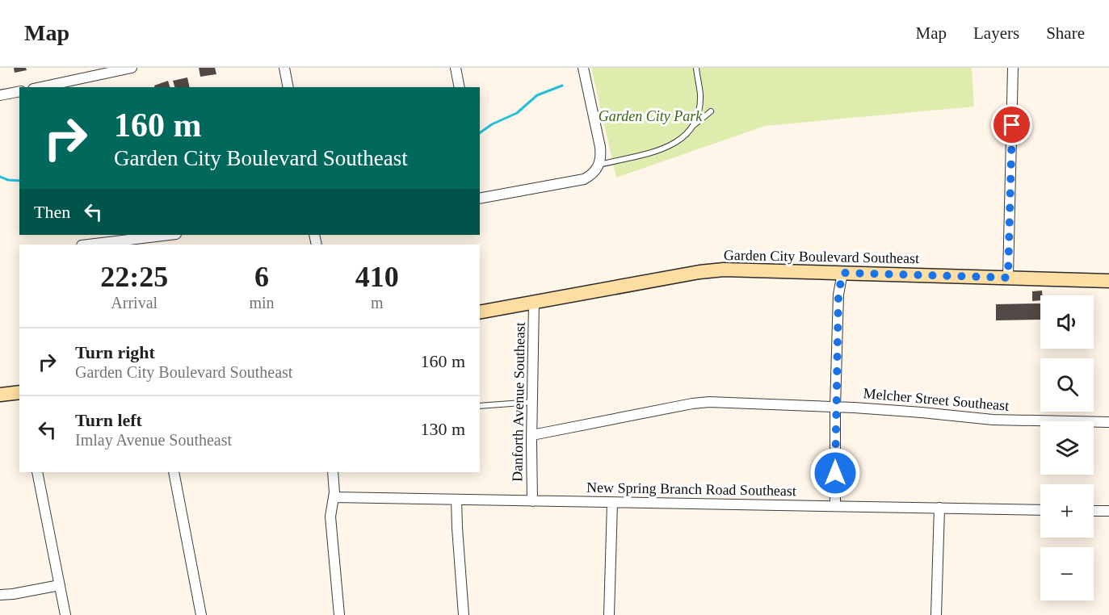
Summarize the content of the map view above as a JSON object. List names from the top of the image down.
{
  "streets": {
    "street": [
      "Garden City Boulevard Southeast",
      "Melcher Street Southeast",
      "Danforth Avenue Southeast",
      "New Spring Branch Road Southeast"
    ]
  },
  "crossings": [
    ["Garden City Boulevard Southeast", "Danforth Avenue Southeast"],
    ["Melcher Street Southeast", "Danforth Avenue Southeast"],
    ["Danforth Avenue Southeast", "New Spring Branch Road Southeast"]
  ],
  "parks": ["Garden City Park"],
  "page": {
    "header": "Map",
    "nav": ["Map", "Layers", "Share"],
    "turn": ["160 m", "Garden City Boulevard Southeast"],
    "then": "Then",
    "eta": [
      "22:25",
      "Arrival",
      "6",
      "min",
      "410",
      "m"
    ],
    "map_buttons": ["+", "−"],
    "list": [
      {
        "name": "Turn right",
        "note": "Garden City Boulevard Southeast",
        "value": "160 m"
      },
      {
        "name": "Turn left",
        "note": "Imlay Avenue Southeast",
        "value": "130 m"
      }
    ]
  }
}
